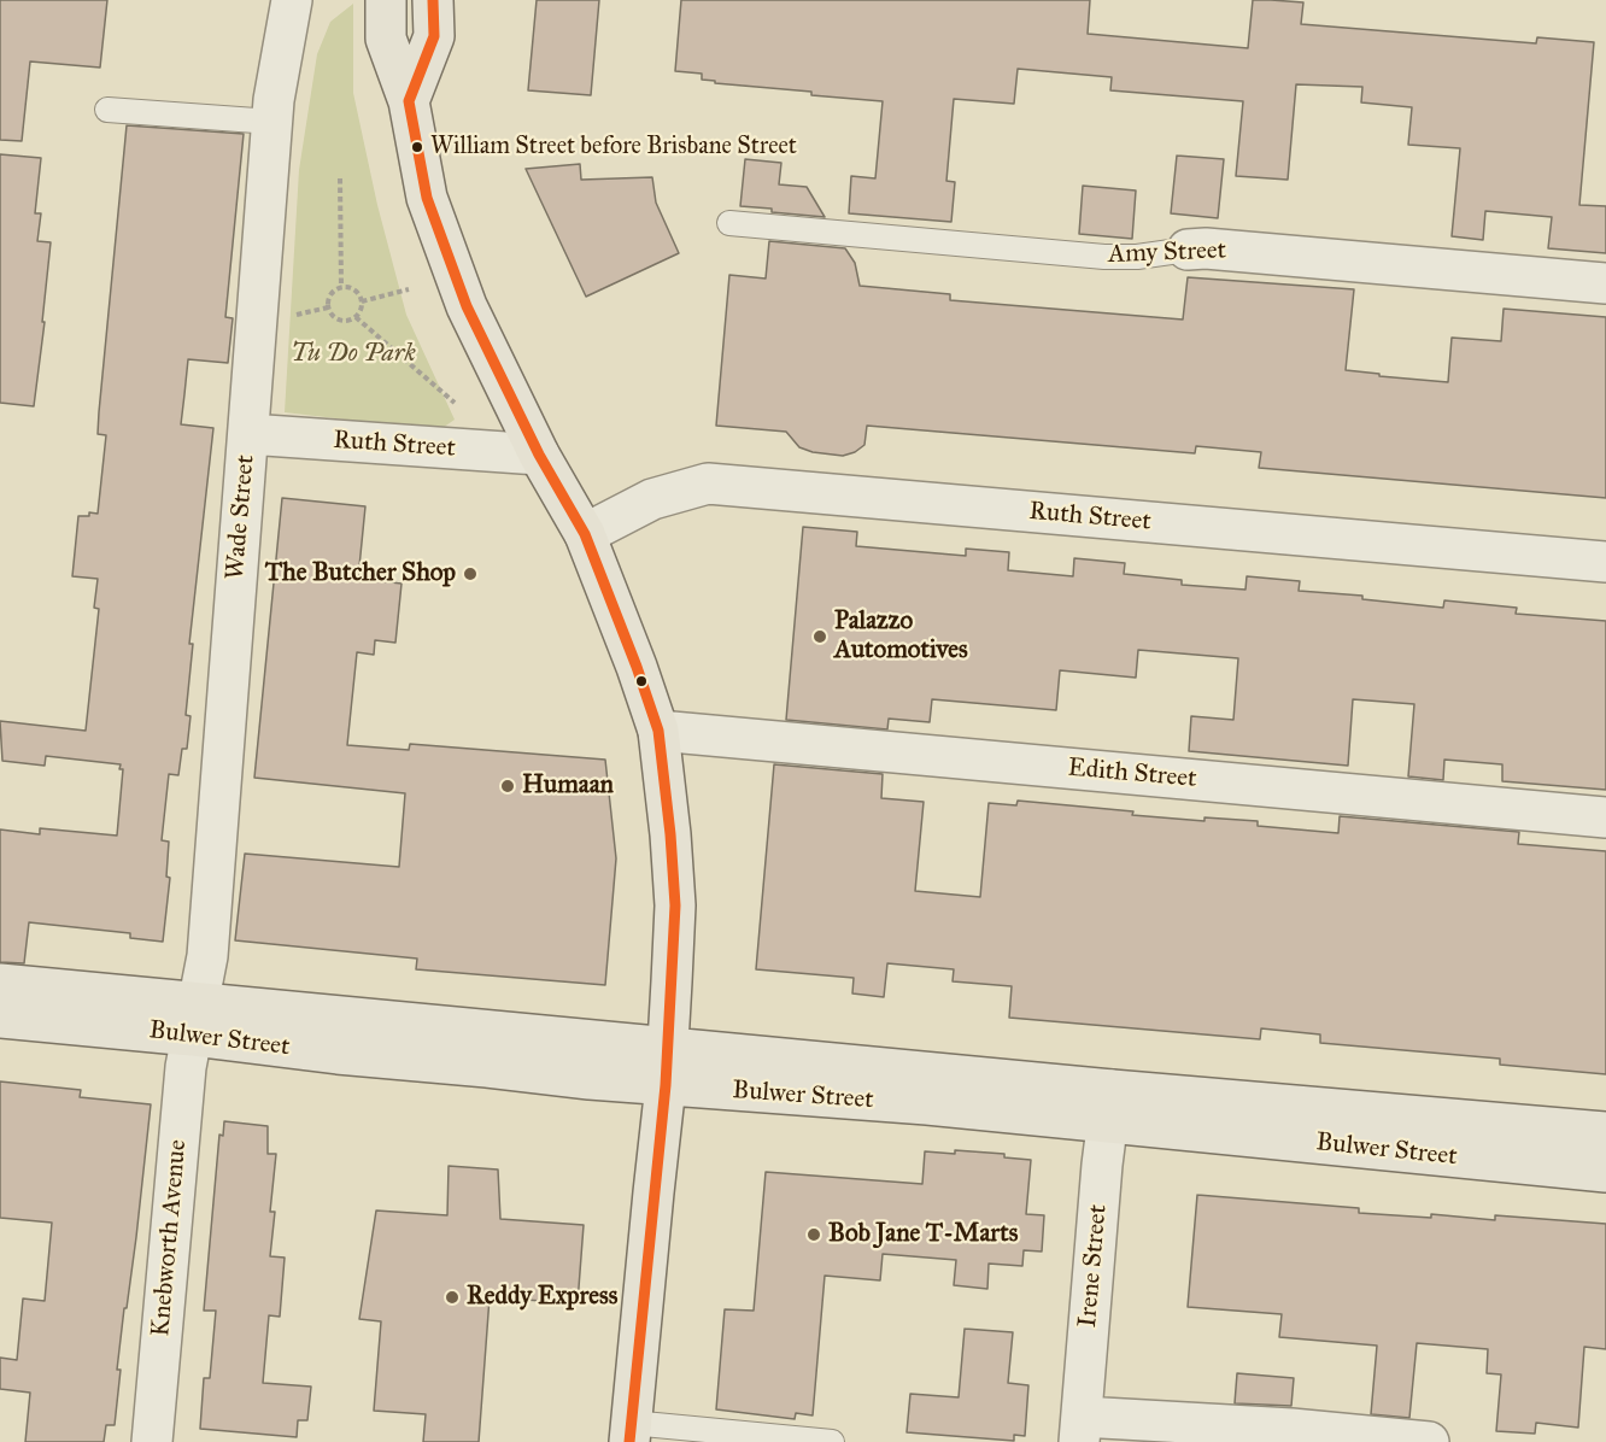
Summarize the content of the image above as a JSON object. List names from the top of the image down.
{
  "streets": {
    "main road": ["Bulwer Street"],
    "street": [
      "Amy Street",
      "Ruth Street",
      "Wade Street",
      "Edith Street",
      "Knebworth Avenue",
      "Irene Street"
    ]
  },
  "crossings": [
    ["Ruth Street", "Wade Street"],
    ["Wade Street", "Bulwer Street"],
    ["Wade Street", "Knebworth Avenue"],
    ["Bulwer Street", "Knebworth Avenue"],
    ["Bulwer Street", "Irene Street"]
  ],
  "parks": ["Tu Do Park"],
  "places": [
    "William Street before Brisbane Street",
    "The Butcher Shop",
    "Palazzo Automotives",
    "Humaan",
    "Bob Jane T-Marts",
    "Reddy Express"
  ]
}
